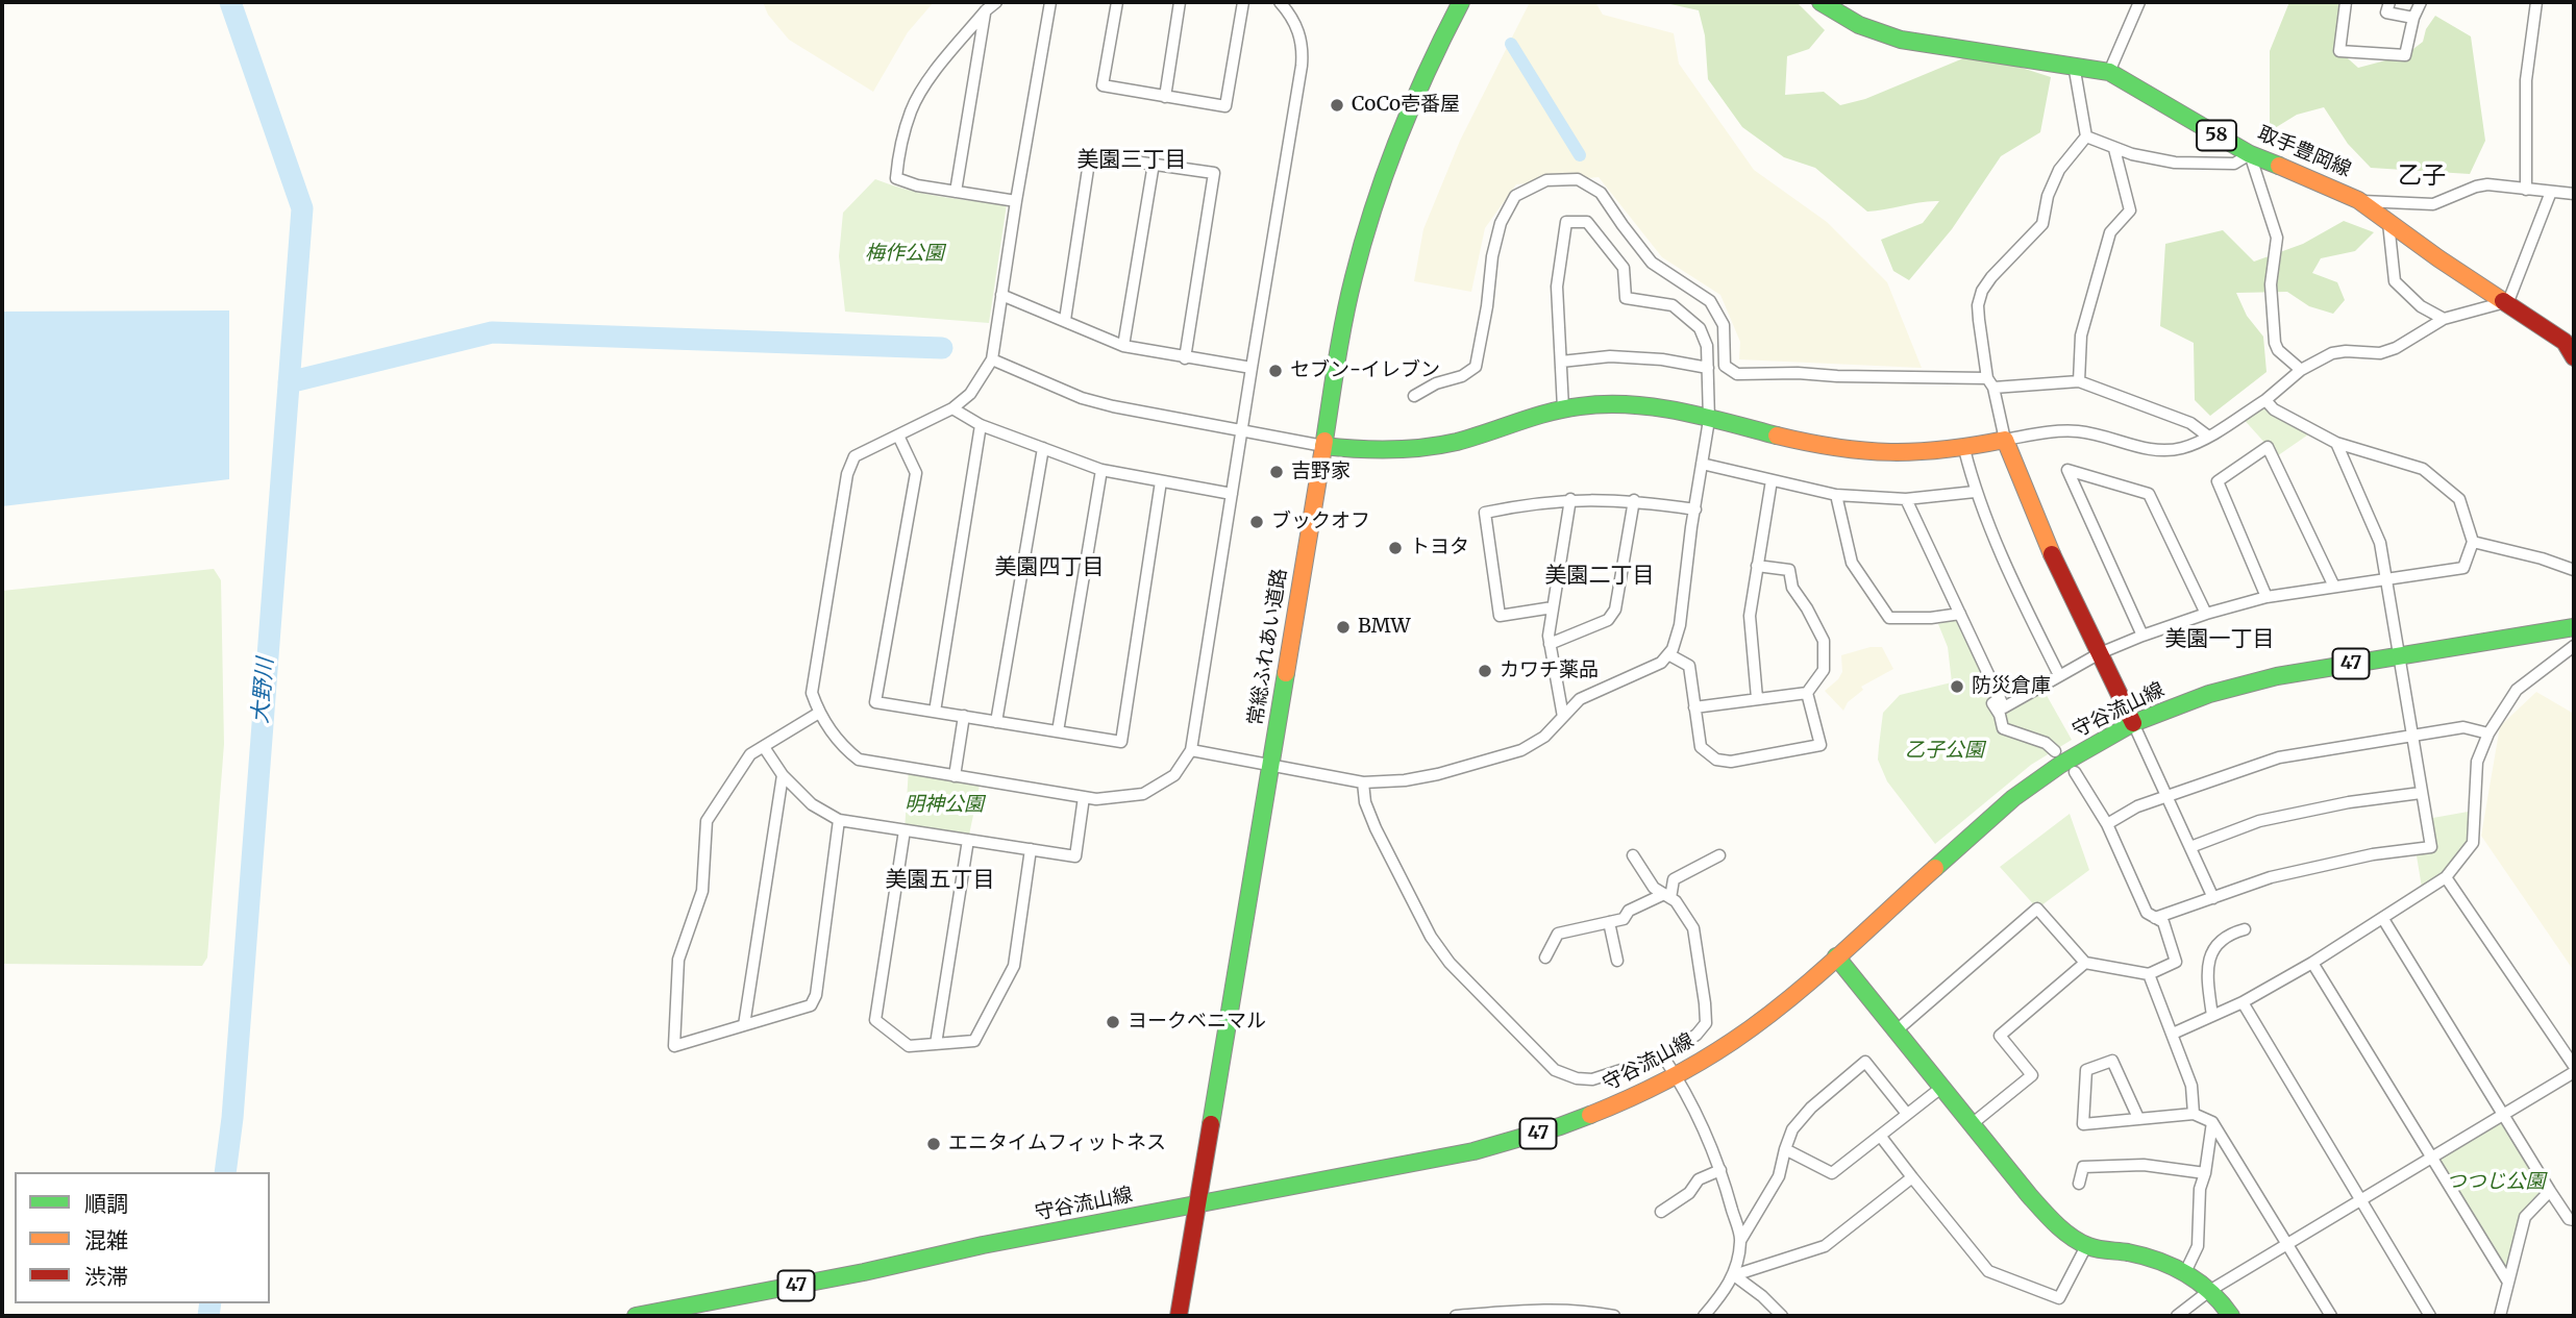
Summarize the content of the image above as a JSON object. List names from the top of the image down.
{
  "streets": {
    "main road": [
      "58",
      "取手豊岡線",
      "常総ふれあい道路",
      "47",
      "守谷流山線"
    ]
  },
  "crossings": [
    ["常総ふれあい道路", "守谷流山線"]
  ],
  "districts": [
    "美園三丁目",
    "乙子",
    "美園四丁目",
    "美園二丁目",
    "美園一丁目",
    "美園五丁目"
  ],
  "water": ["大野川"],
  "parks": [
    "梅作公園",
    "乙子公園",
    "明神公園",
    "つつじ公園"
  ],
  "places": [
    "CoCo壱番屋",
    "セブン-イレブン",
    "吉野家",
    "ブックオフ",
    "トヨタ",
    "BMW",
    "カワチ薬品",
    "防災倉庫",
    "ヨークベニマル",
    "エニタイムフィットネス"
  ],
  "legend": ["順調", "混雑", "渋滞"]
}
